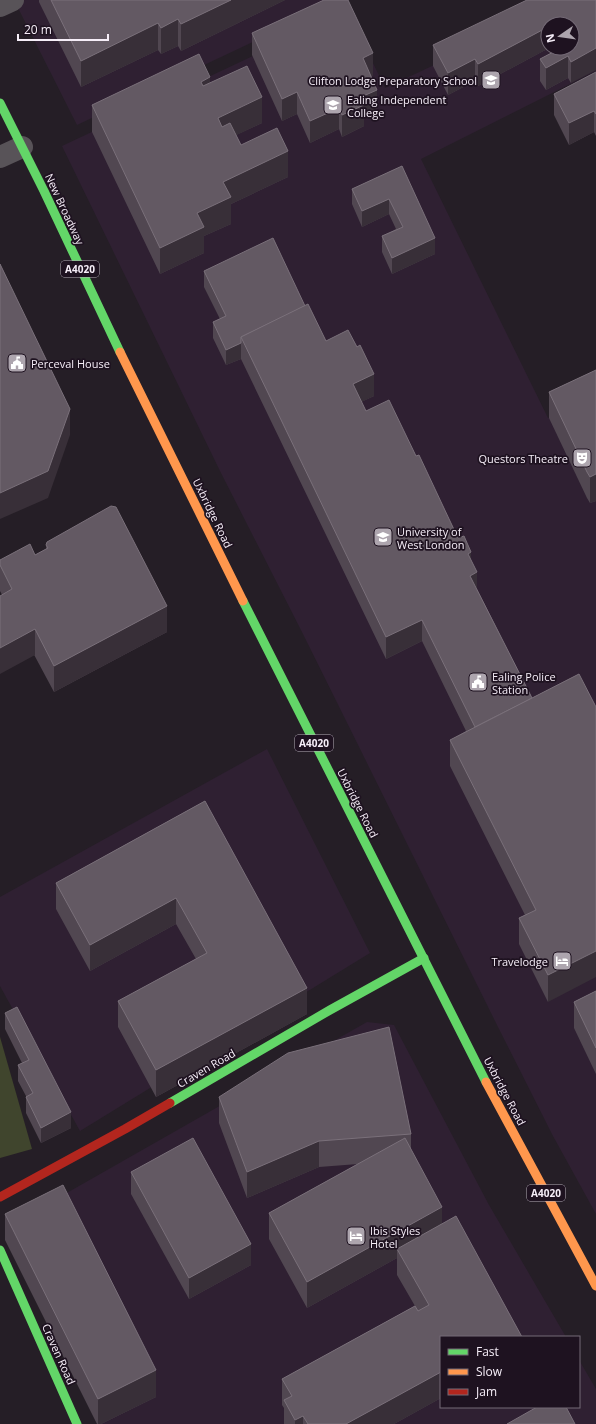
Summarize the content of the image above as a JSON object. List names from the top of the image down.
{
  "streets": {
    "main road": [
      "New Broadway",
      "A4020",
      "Uxbridge Road",
      "Craven Road"
    ]
  },
  "crossings": [
    ["New Broadway", "Uxbridge Road"],
    ["Uxbridge Road", "Craven Road"]
  ],
  "places": {
    "school or university": ["Clifton Lodge Preparatory School", "Ealing Independent College", "University of West London"],
    "public building": ["Perceval House", "Ealing Police Station"],
    "theatre": ["Questors Theatre"],
    "hotel": ["Travelodge", "Ibis Styles Hotel"]
  },
  "legend": ["Fast", "Slow", "Jam"],
  "scale_bar": "20 m",
  "north": "left"
}
